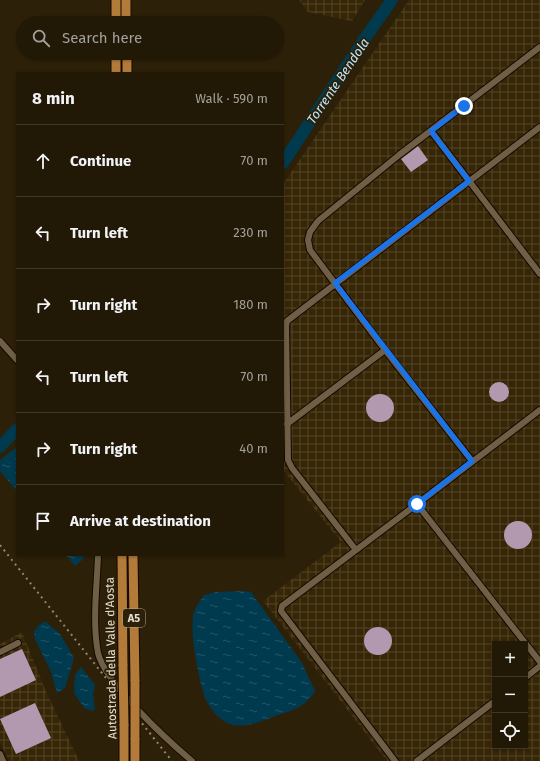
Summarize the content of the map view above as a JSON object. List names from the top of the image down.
{
  "streets": {
    "highway": ["A5", "Autostrada della Valle d'Aosta"]
  },
  "water": ["Torrente Bendola"],
  "page": {
    "search": "Search here",
    "heading": ["8 min", "Walk · 590 m"],
    "list": [
      ["Continue", "70 m"],
      ["Turn left", "230 m"],
      ["Turn right", "180 m"],
      ["Turn left", "70 m"],
      ["Turn right", "40 m"],
      "Arrive at destination"
    ],
    "map_buttons": ["+", "−"]
  }
}
